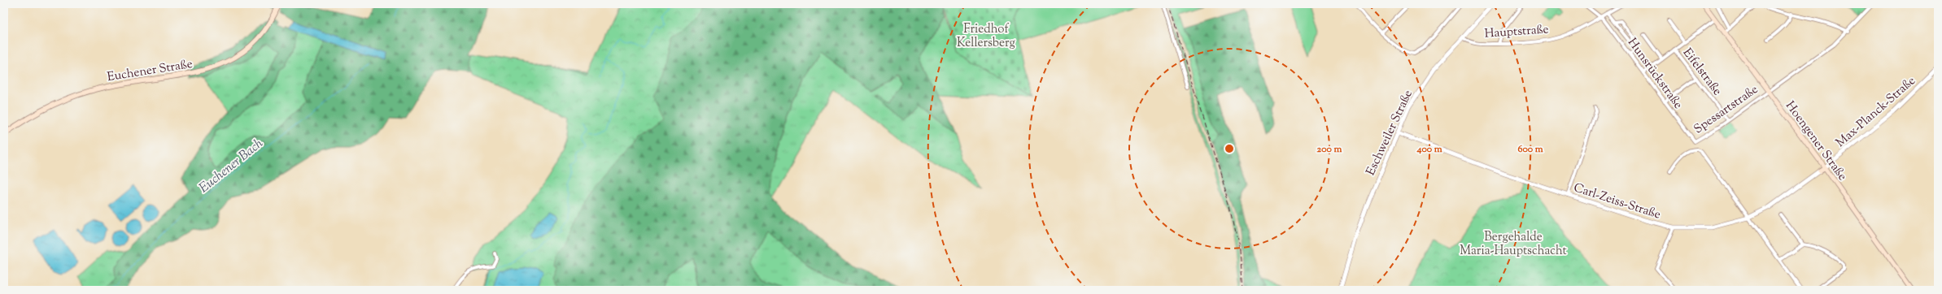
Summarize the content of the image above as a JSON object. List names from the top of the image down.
{
  "streets": {
    "main road": ["Euchener Straße", "Hoengener Straße", "Carl-Zeiss-Straße"],
    "street": [
      "Hauptstraße",
      "Eifelstraße",
      "Hunsrückstraße",
      "Spessartstraße",
      "Max-Planck-Straße",
      "Eschweiler Straße"
    ]
  },
  "crossings": [
    ["Hauptstraße", "Hunsrückstraße"],
    ["Hauptstraße", "Eschweiler Straße"],
    ["Eifelstraße", "Spessartstraße"],
    ["Hunsrückstraße", "Spessartstraße"],
    ["Spessartstraße", "Hoengener Straße"],
    ["Max-Planck-Straße", "Hoengener Straße"],
    ["Max-Planck-Straße", "Carl-Zeiss-Straße"],
    ["Eschweiler Straße", "Carl-Zeiss-Straße"],
    ["Hoengener Straße", "Carl-Zeiss-Straße"]
  ],
  "water": ["Euchener Bach"],
  "parks": ["Friedhof Kellersberg", "Bergehalde Maria-Hauptschacht"],
  "rings": ["200 m", "400 m", "600 m"]
}
